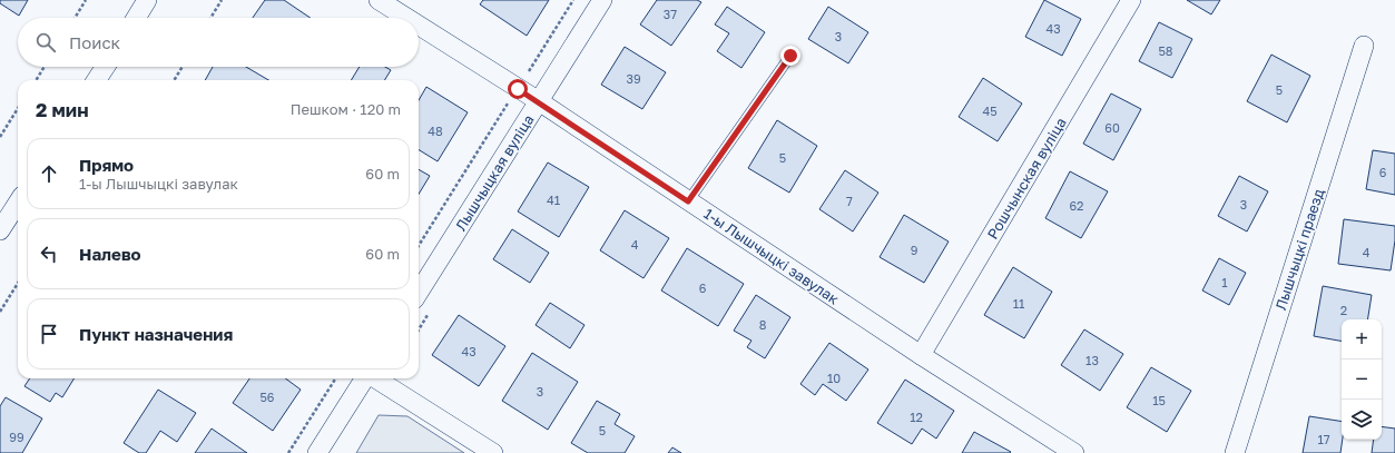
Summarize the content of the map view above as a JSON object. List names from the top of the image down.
{
  "streets": {
    "street": [
      "Лышчыцкая вуліца",
      "Рошчынская вуліца",
      "Лышчыцкі праезд",
      "1-ы Лышчыцкі завулак"
    ]
  },
  "crossings": [
    ["Лышчыцкая вуліца", "1-ы Лышчыцкі завулак"],
    ["Рошчынская вуліца", "1-ы Лышчыцкі завулак"]
  ],
  "house_numbers": [
    "37",
    "43",
    "3",
    "58",
    "39",
    "5",
    "45",
    "60",
    "48",
    "5",
    "6",
    "41",
    "7",
    "3",
    "62",
    "4",
    "9",
    "4",
    "1",
    "6",
    "11",
    "2",
    "8",
    "43",
    "13",
    "10",
    "3",
    "56",
    "15",
    "12",
    "5",
    "99",
    "17"
  ],
  "page": {
    "search": "Поиск",
    "heading": ["2 мин", "Пешком · 120 m"],
    "list": [
      ["Прямо", "1-ы Лышчыцкі завулак", "60 m"],
      ["Налево", "60 m"],
      "Пункт назначения"
    ],
    "map_buttons": ["+", "−"]
  }
}
